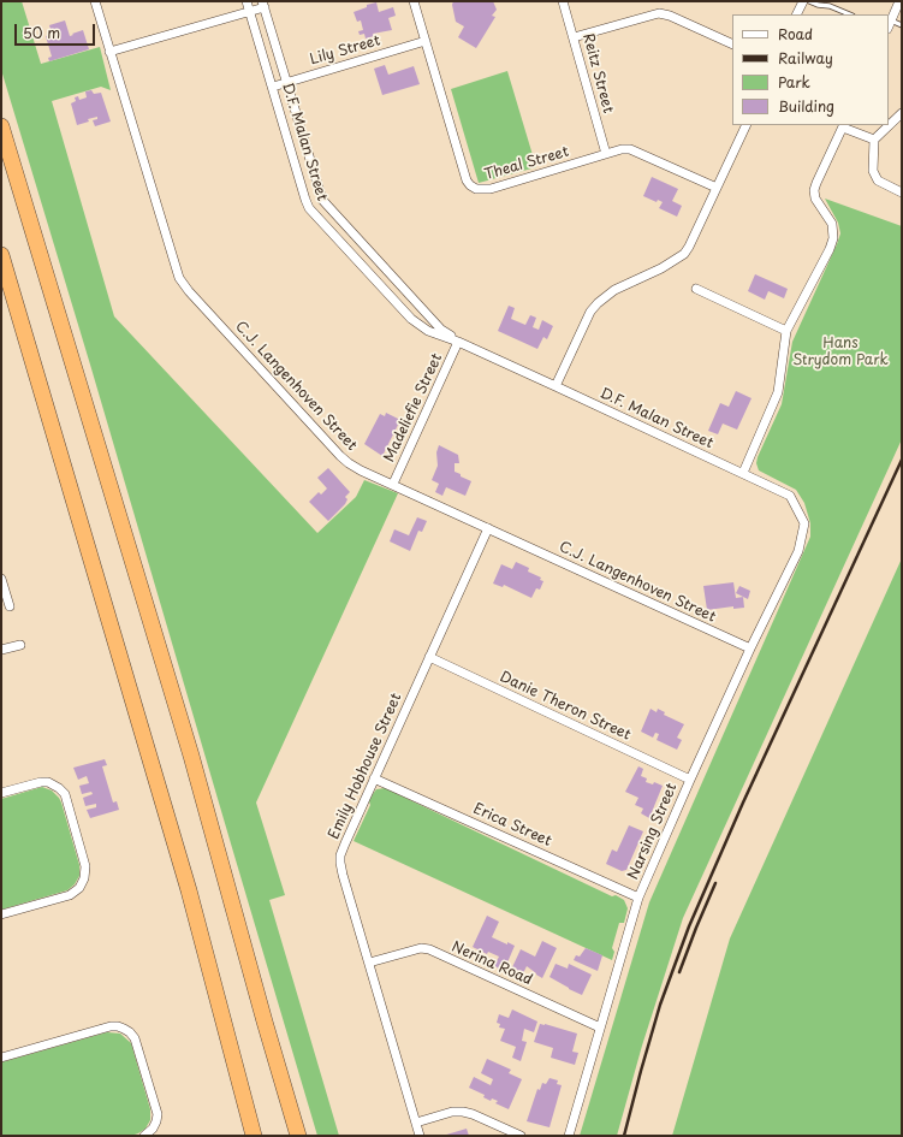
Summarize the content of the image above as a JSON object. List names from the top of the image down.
{
  "streets": {
    "street": [
      "Lily Street",
      "Reitz Street",
      "D.F. Malan Street",
      "Theal Street",
      "C.J. Langenhoven Street",
      "Madeliefie Street",
      "Danie Theron Street",
      "Emily Hobhouse Street",
      "Erica Street",
      "Narsing Street",
      "Nerina Road"
    ]
  },
  "crossings": [
    ["Lily Street", "D.F. Malan Street"],
    ["Lily Street", "Theal Street"],
    ["Reitz Street", "Theal Street"],
    ["D.F. Malan Street", "Madeliefie Street"],
    ["D.F. Malan Street", "Narsing Street"],
    ["C.J. Langenhoven Street", "Madeliefie Street"],
    ["C.J. Langenhoven Street", "Emily Hobhouse Street"],
    ["C.J. Langenhoven Street", "Narsing Street"],
    ["Danie Theron Street", "Emily Hobhouse Street"],
    ["Danie Theron Street", "Narsing Street"],
    ["Emily Hobhouse Street", "Erica Street"],
    ["Emily Hobhouse Street", "Nerina Road"],
    ["Erica Street", "Narsing Street"],
    ["Narsing Street", "Nerina Road"]
  ],
  "parks": ["Hans Strydom Park"],
  "legend": [
    "Road",
    "Railway",
    "Park",
    "Building"
  ],
  "scale_bar": "50 m"
}
